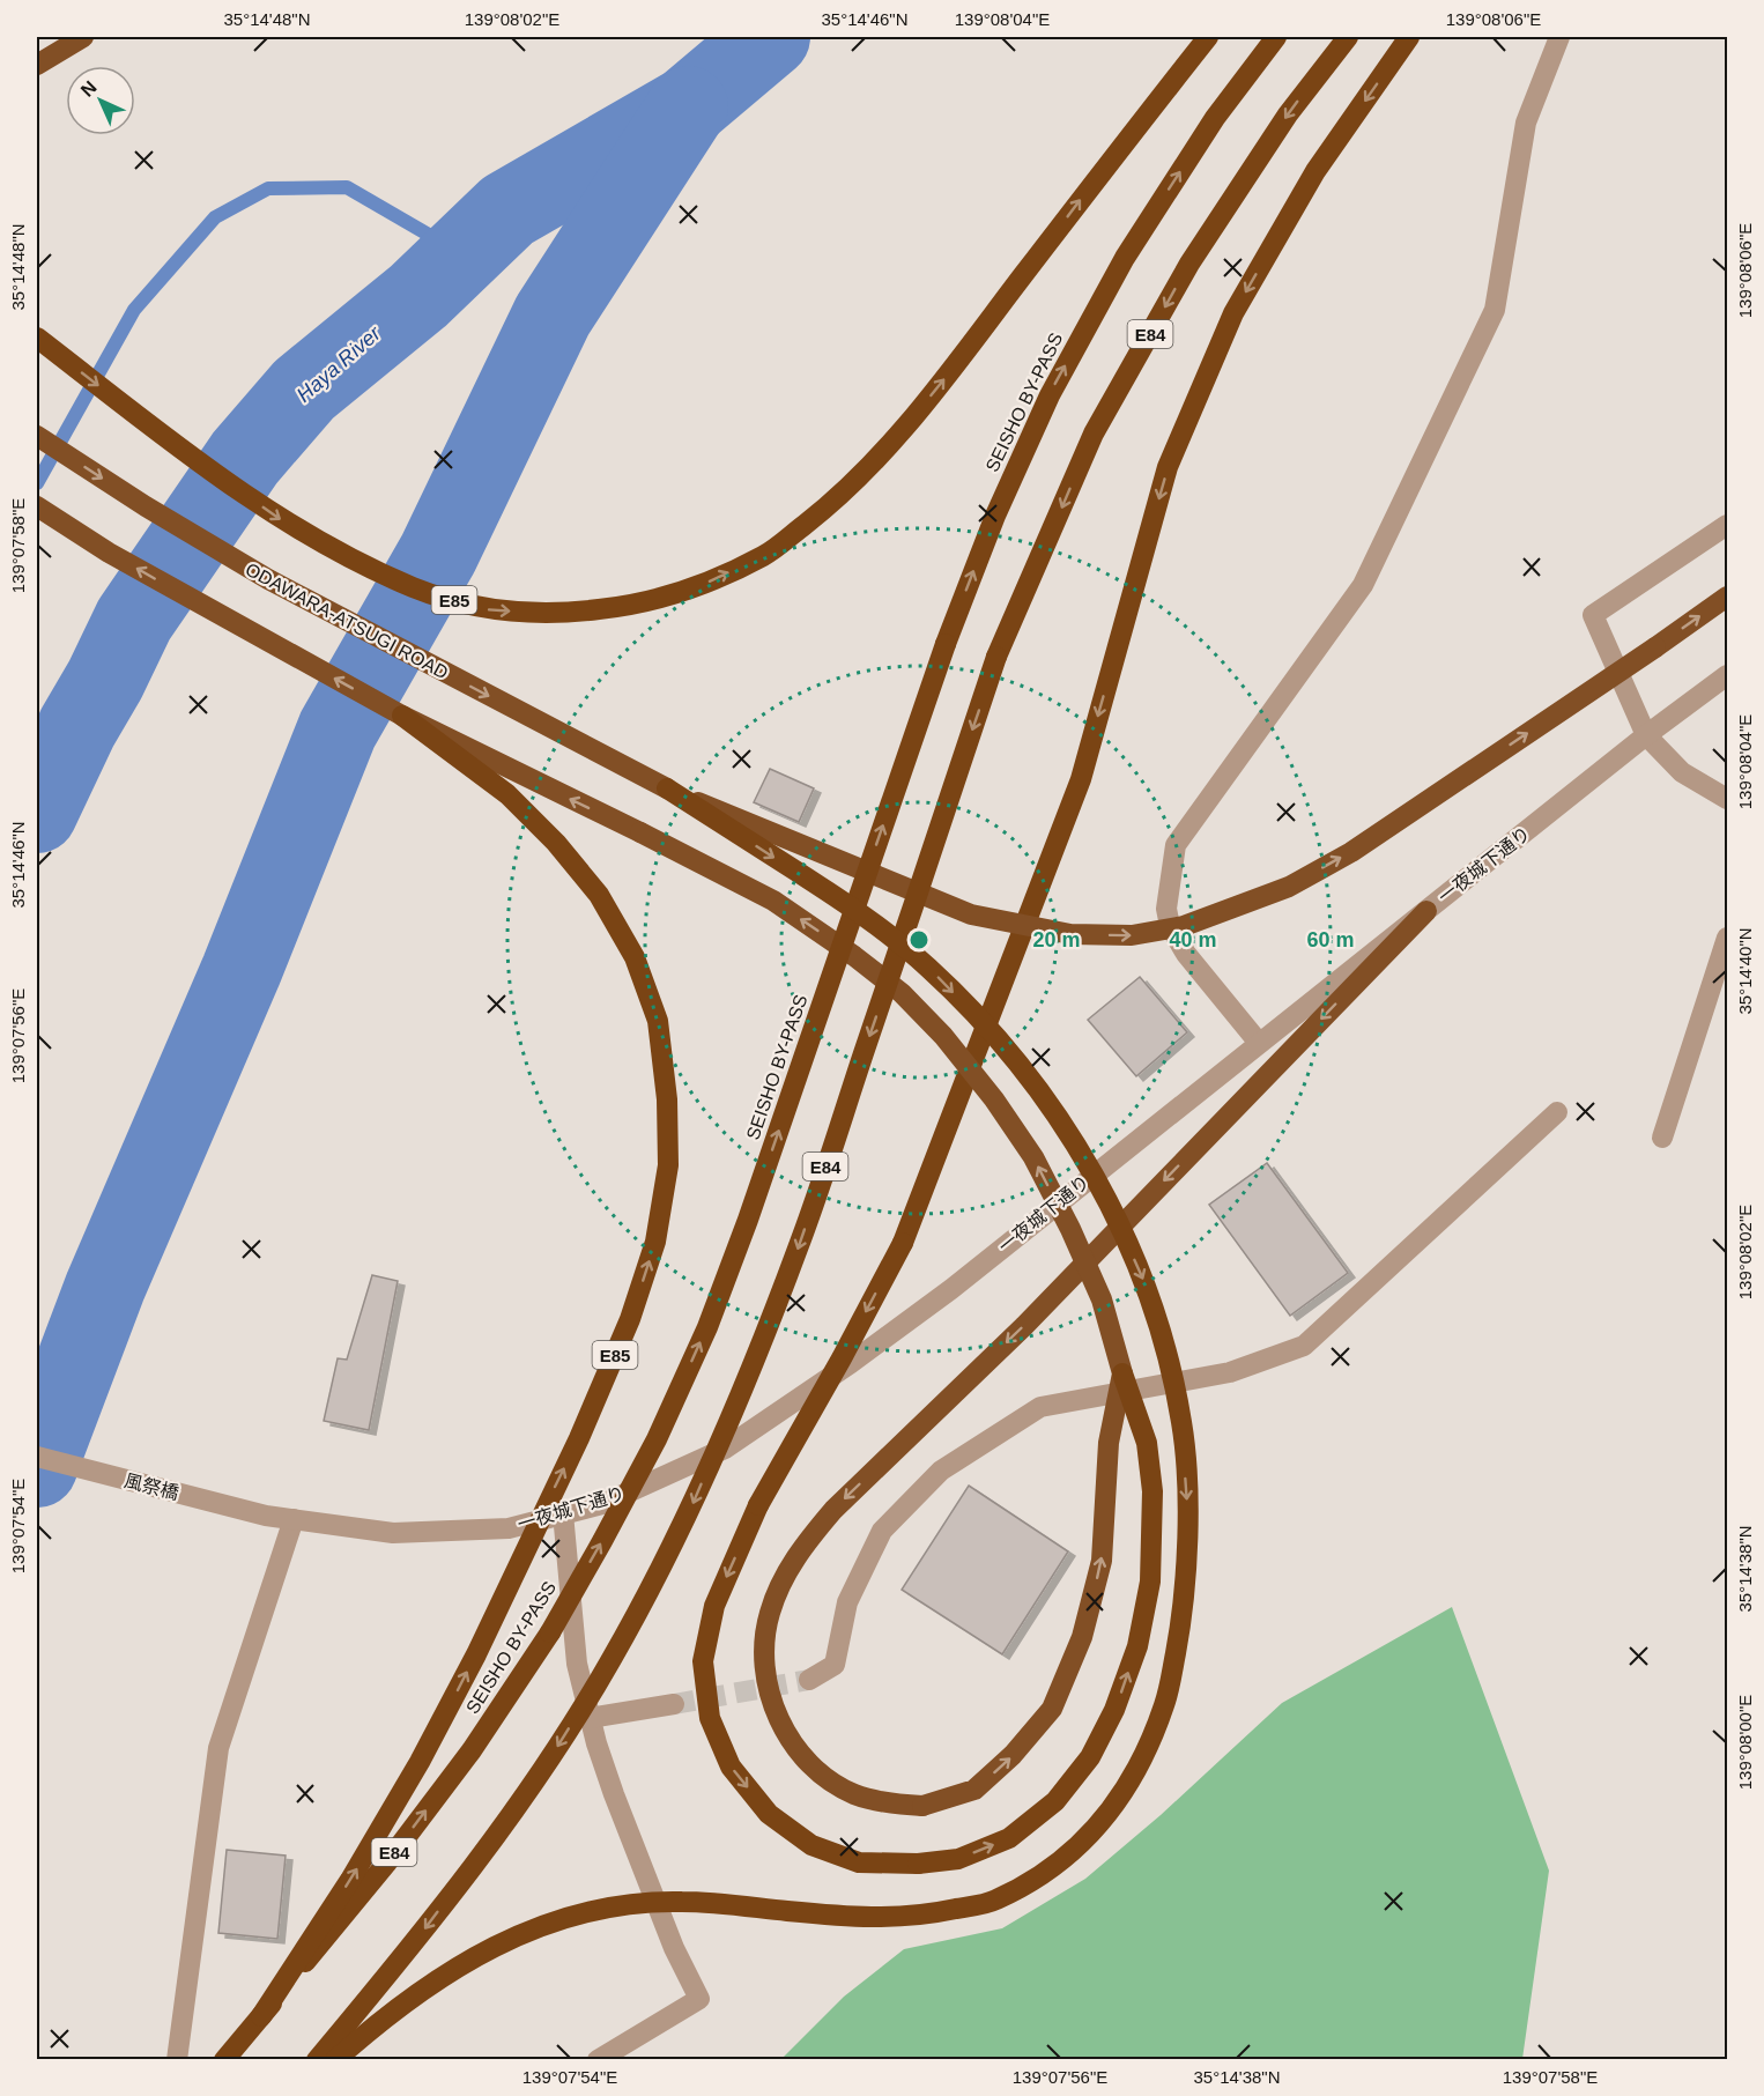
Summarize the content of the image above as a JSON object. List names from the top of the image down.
{
  "streets": {
    "highway": [
      "E84",
      "SEISHO BY-PASS",
      "E85",
      "ODAWARA-ATSUGI ROAD"
    ],
    "street": ["一夜城下通り", "風祭橋"]
  },
  "crossings": [
    ["SEISHO BY-PASS", "E85"],
    ["一夜城下通り", "風祭橋"]
  ],
  "one_way": ["ODAWARA-ATSUGI ROAD"],
  "water": ["Haya River"],
  "north": "top left",
  "coordinates": [
    "35°14'48\"N",
    "139°08'02\"E",
    "35°14'46\"N",
    "139°08'04\"E",
    "139°08'06\"E",
    "139°07'58\"E",
    "35°14'40\"N",
    "139°07'56\"E",
    "139°07'54\"E",
    "35°14'38\"N",
    "139°08'00\"E"
  ],
  "rings": ["20 m", "40 m", "60 m"]
}
